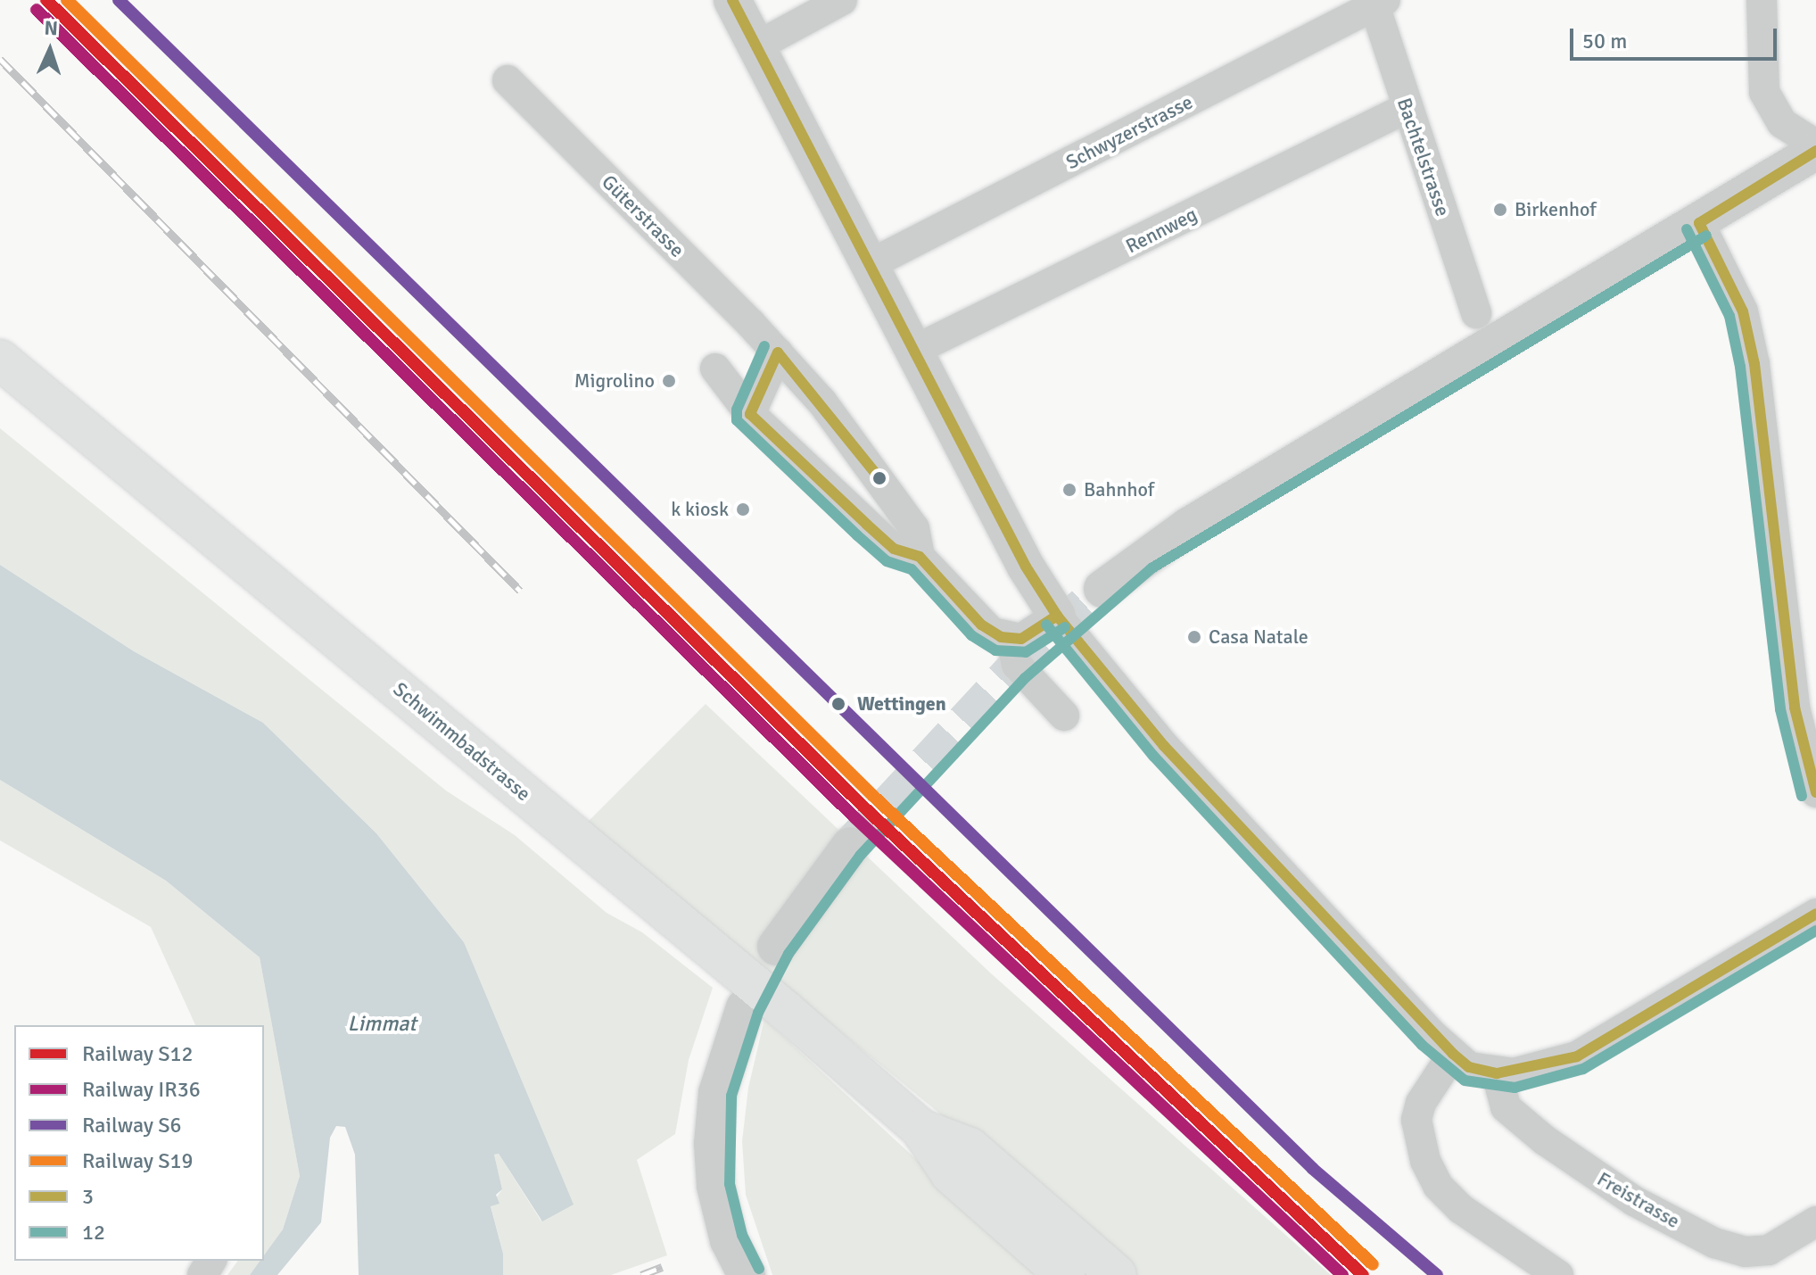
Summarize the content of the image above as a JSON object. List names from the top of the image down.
{
  "streets": {
    "main road": ["Schwimmbadstrasse"],
    "street": [
      "Schwyzerstrasse",
      "Bachtelstrasse",
      "Güterstrasse",
      "Rennweg",
      "Freistrasse"
    ]
  },
  "crossings": [
    ["Schwyzerstrasse", "Bachtelstrasse"],
    ["Bachtelstrasse", "Rennweg"]
  ],
  "water": ["Limmat"],
  "places": [
    "Birkenhof",
    "Migrolino",
    "Bahnhof",
    "k kiosk",
    "Casa Natale",
    "Wettingen"
  ],
  "lines": [
    "rail line S12",
    "rail line S6",
    "rail line S19",
    "transit line 3",
    "rail line IR36",
    "transit line 12"
  ],
  "legend": [
    "Railway S12",
    "Railway IR36",
    "Railway S6",
    "Railway S19",
    "3",
    "12"
  ],
  "scale_bar": "50 m",
  "north": "top"
}
